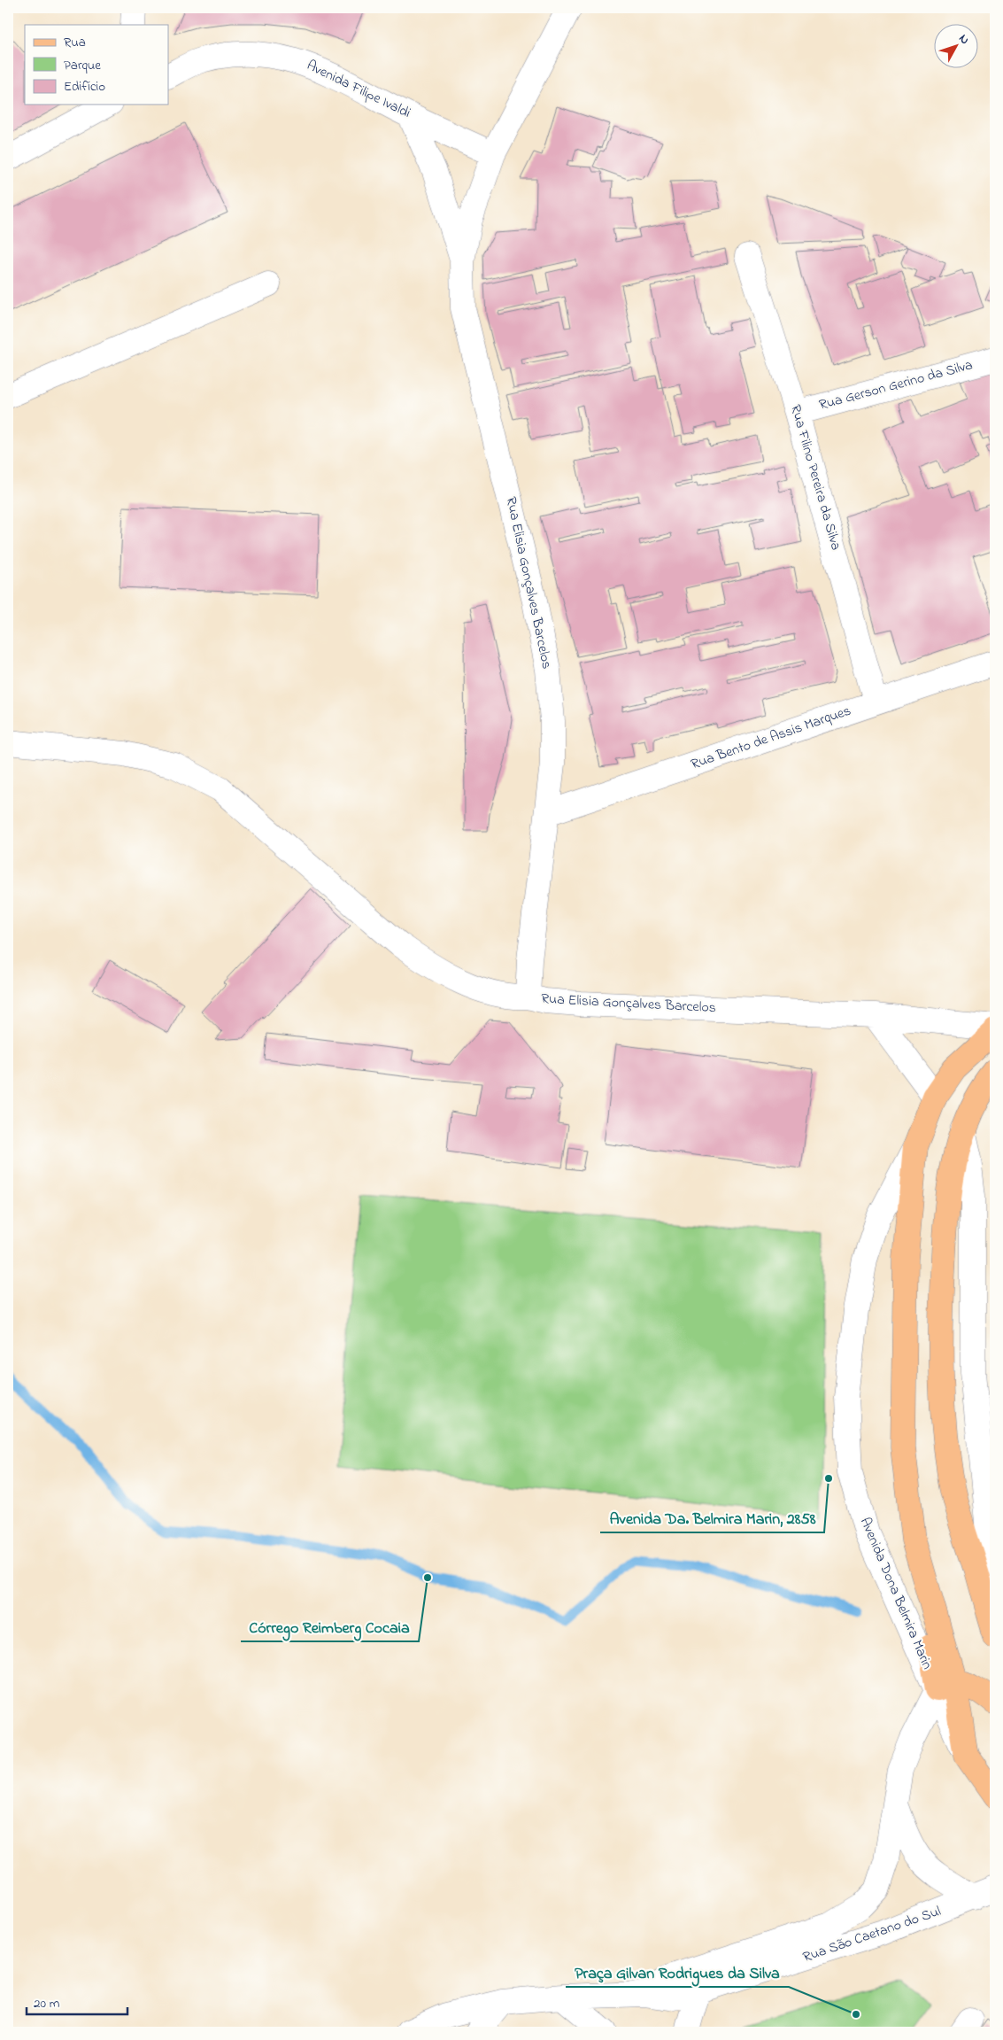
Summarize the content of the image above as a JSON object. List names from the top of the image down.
{
  "streets": {
    "main road": ["Avenida Dona Belmira Marin"],
    "street": [
      "Avenida Filipe Ivaldi",
      "Rua Gerson Gerino da Silva",
      "Rua Filino Pereira da Silva",
      "Rua Elisia Gonçalves Barcelos",
      "Rua Bento de Assis Marques",
      "Rua São Caetano do Sul"
    ]
  },
  "crossings": [
    ["Avenida Filipe Ivaldi", "Rua Elisia Gonçalves Barcelos"],
    ["Rua Gerson Gerino da Silva", "Rua Filino Pereira da Silva"],
    ["Rua Filino Pereira da Silva", "Rua Bento de Assis Marques"],
    ["Rua Elisia Gonçalves Barcelos", "Rua Bento de Assis Marques"]
  ],
  "places": ["Avenida Da. Belmira Marin, 2858", "Córrego Reimberg Cocaia", "Praça Gilvan Rodrigues da Silva"],
  "legend": ["Rua", "Parque", "Edifício"],
  "scale_bar": "20 m",
  "north": "top right"
}
